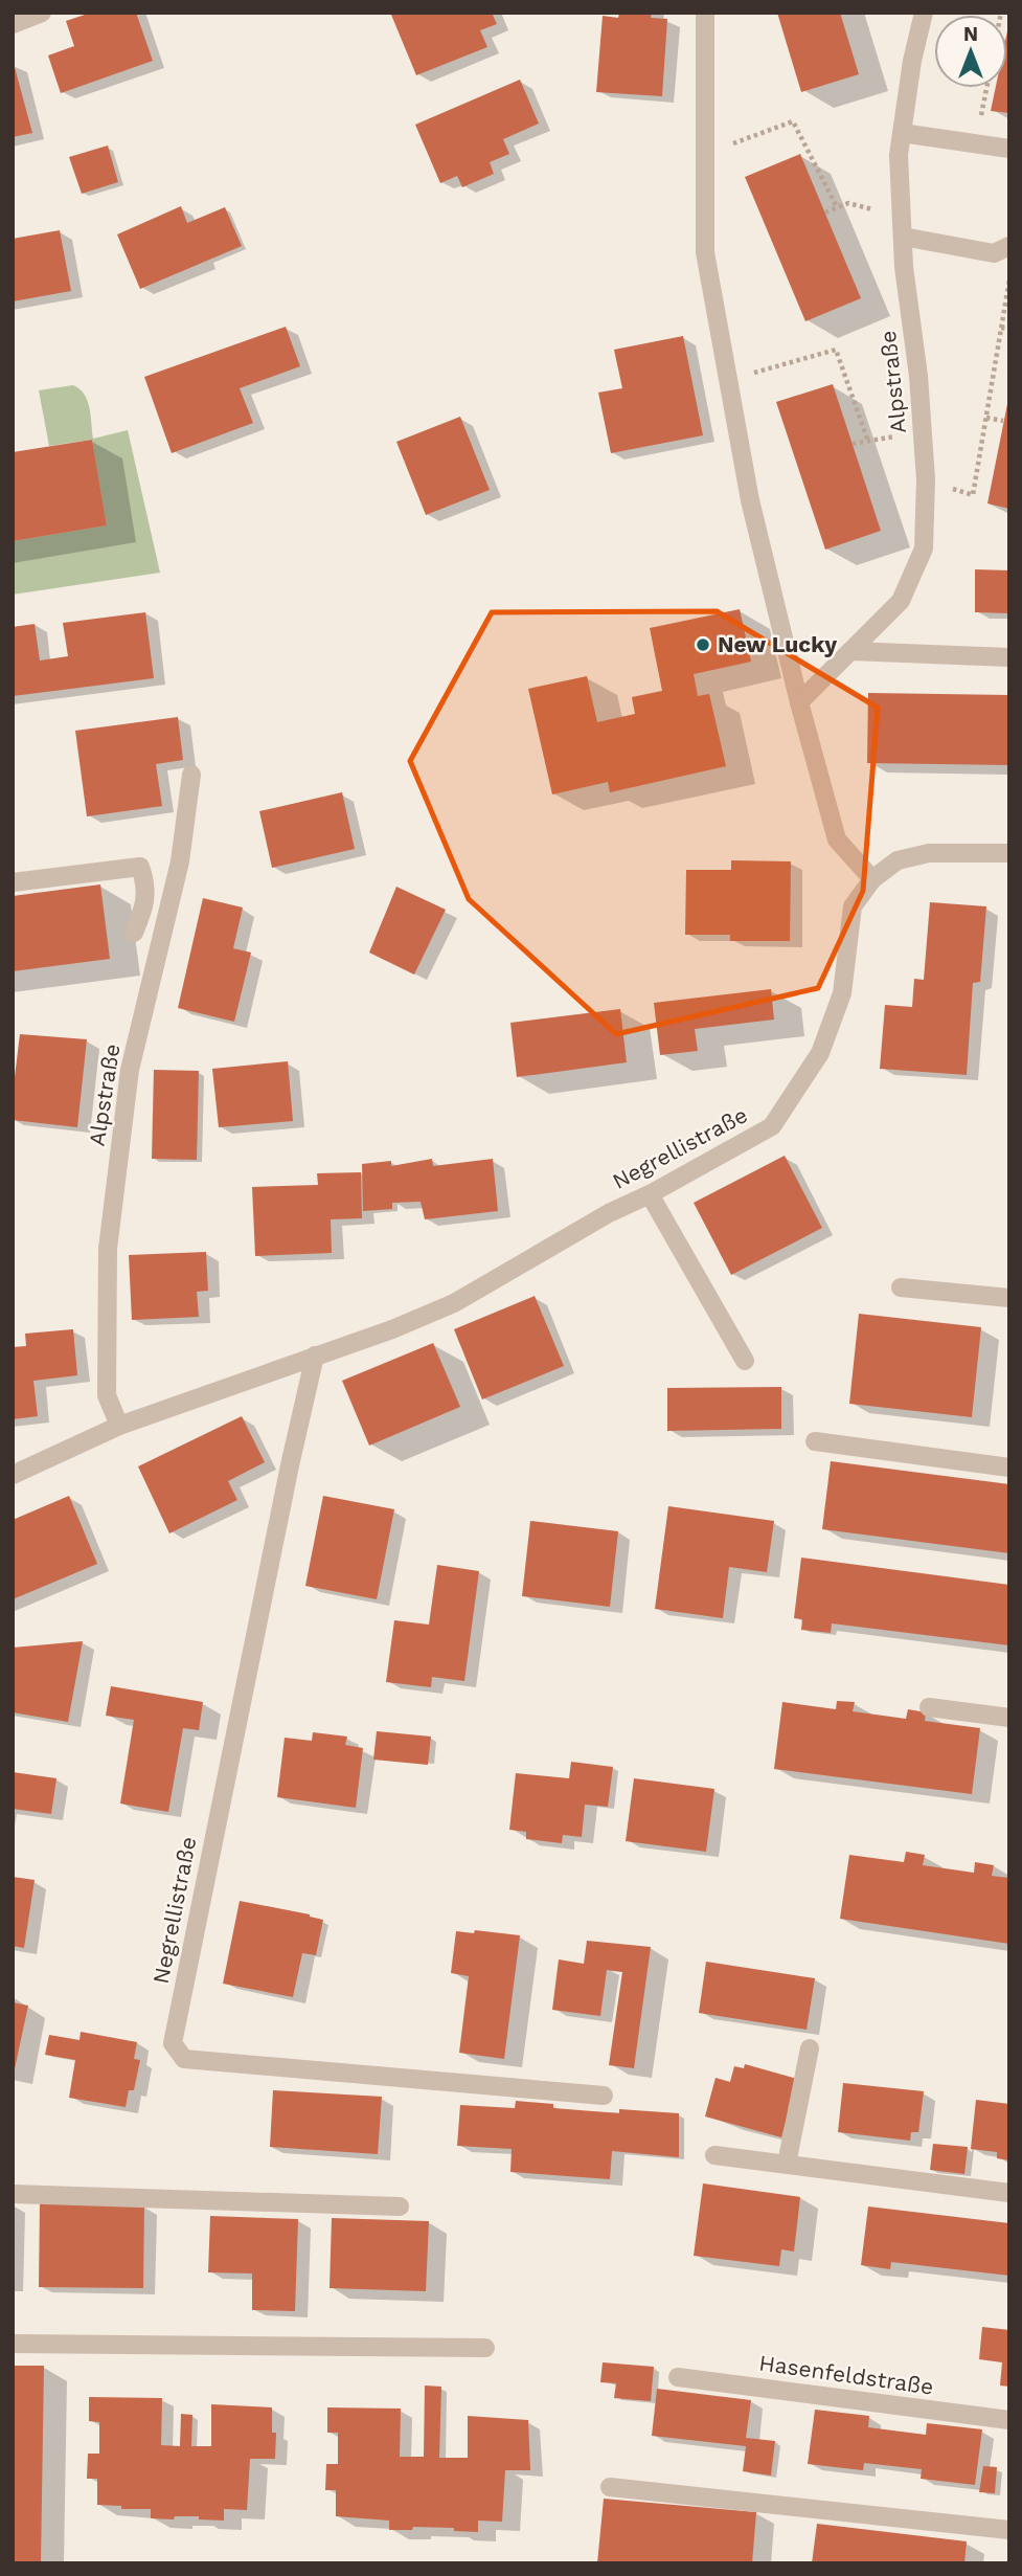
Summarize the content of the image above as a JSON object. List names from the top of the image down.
{
  "streets": {
    "street": ["Alpstraße", "Negrellistraße", "Hasenfeldstraße"]
  },
  "crossings": [
    ["Alpstraße", "Negrellistraße"]
  ],
  "places": ["New Lucky"],
  "north": "top"
}
